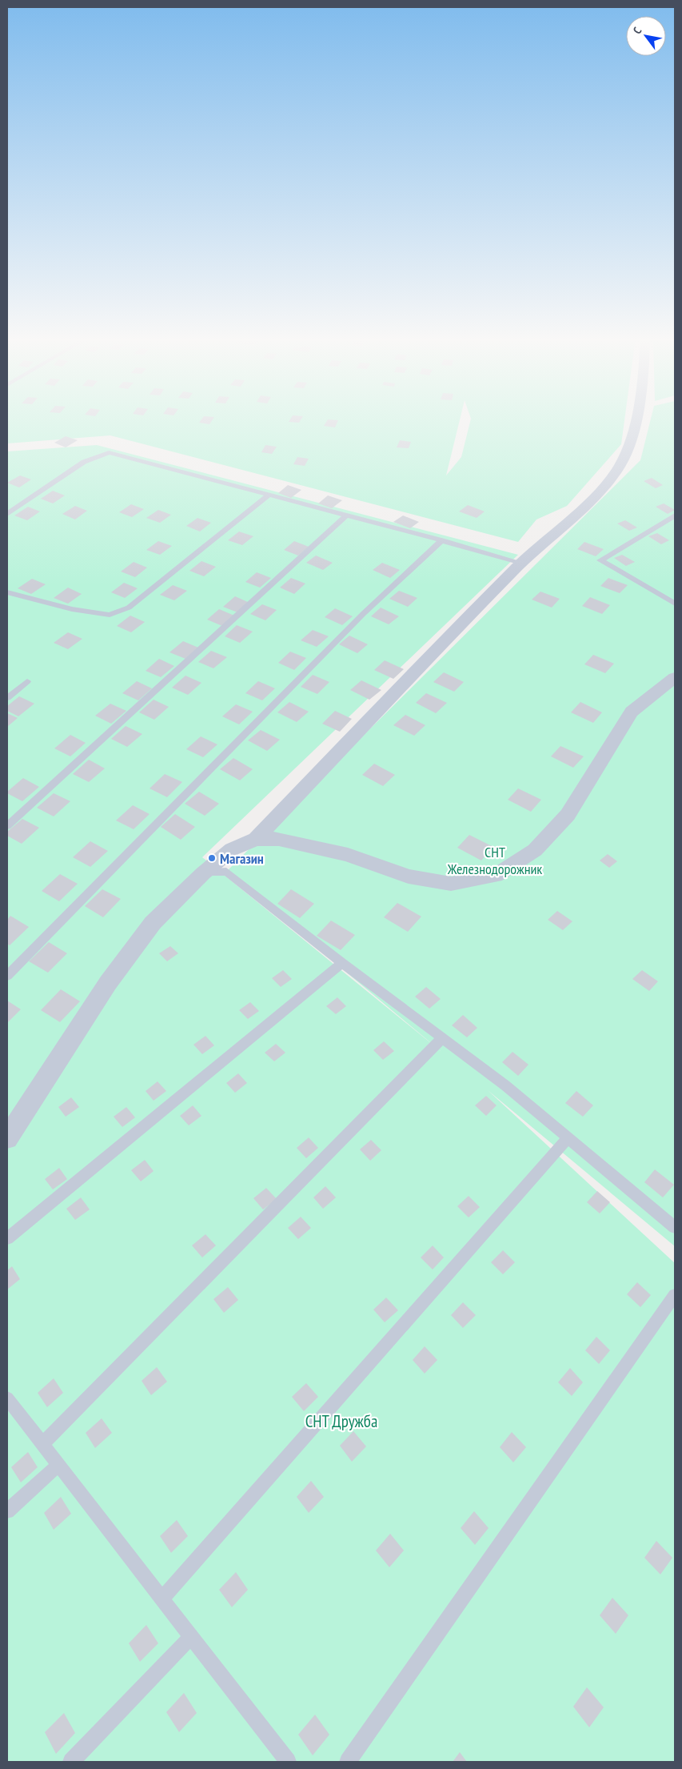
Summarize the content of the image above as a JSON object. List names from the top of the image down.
{
  "parks": ["СНТ Железнодорожник", "СНТ Дружба"],
  "places": ["Магазин"],
  "north": "top left"
}
